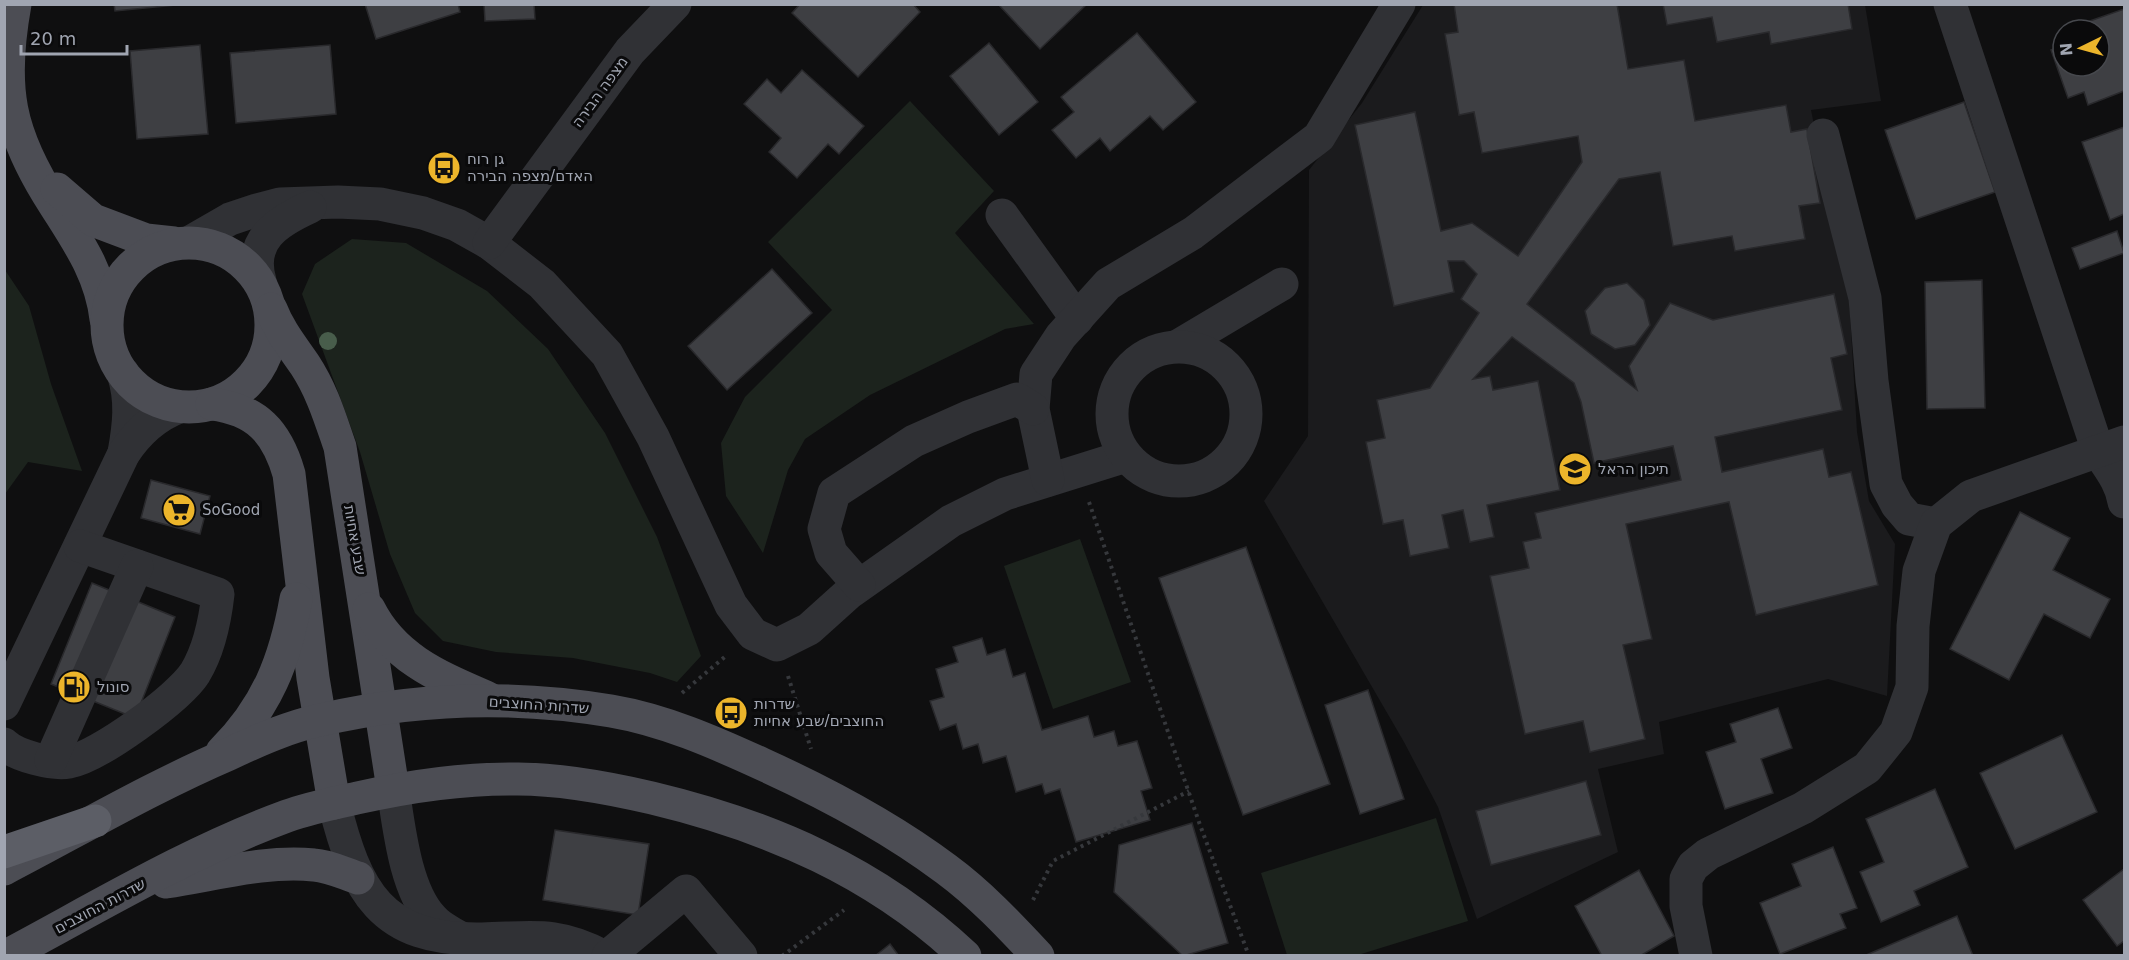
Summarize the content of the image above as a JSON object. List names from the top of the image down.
{
  "streets": {
    "main road": ["שבע אחיות", "שדרות החוצבים"],
    "street": ["מצפה הבירה"]
  },
  "crossings": [
    ["שבע אחיות", "שדרות החוצבים"]
  ],
  "places": {
    "bus stop": ["גן רוח האדם/מצפה הבירה", "שדרות החוצבים/שבע אחיות"],
    "school or university": ["תיכון הראל"],
    "supermarket": ["SoGood"],
    "fuel station": ["סונול"]
  },
  "scale_bar": "20 m",
  "north": "left"
}
